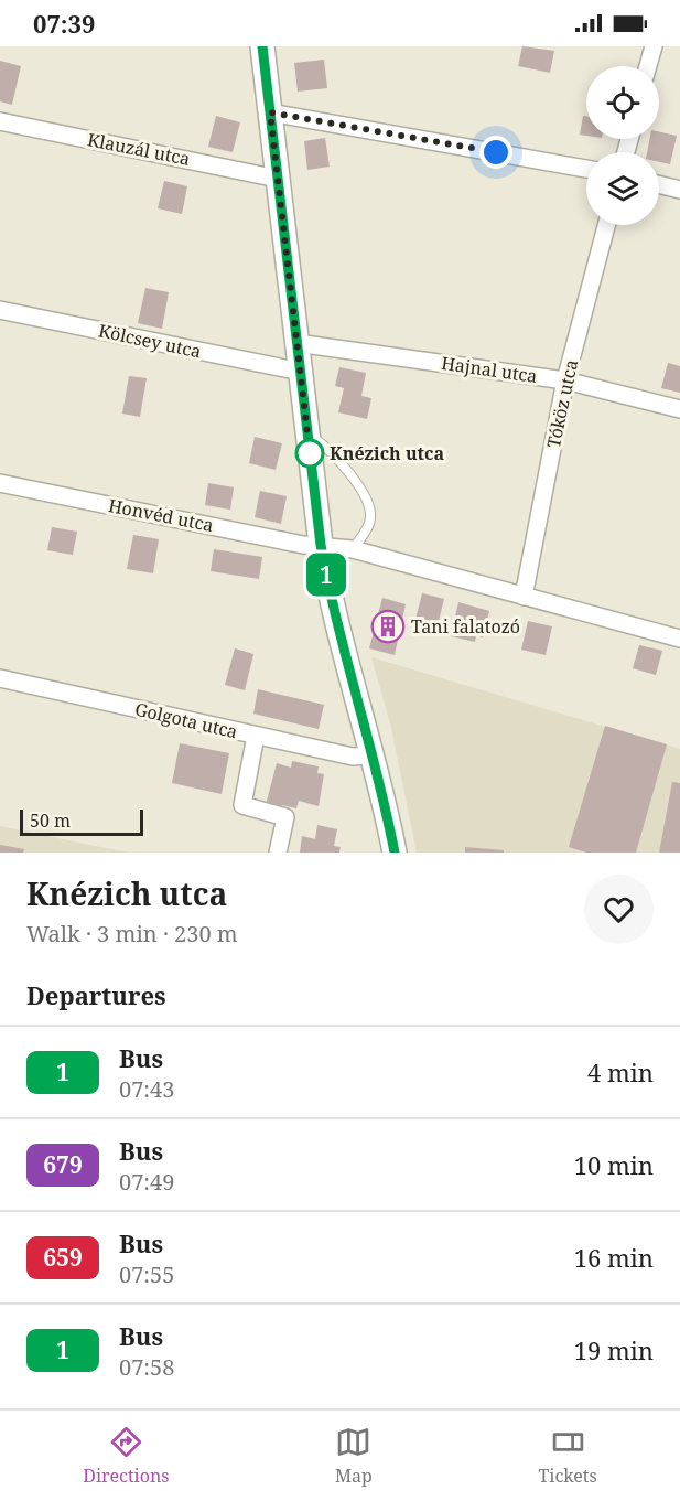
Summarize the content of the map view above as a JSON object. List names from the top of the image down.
{
  "streets": {
    "street": [
      "Klauzál utca",
      "Kölcsey utca",
      "Hajnal utca",
      "Tóköz utca",
      "Honvéd utca",
      "Golgota utca"
    ]
  },
  "crossings": [
    ["Hajnal utca", "Tóköz utca"]
  ],
  "places": {
    "other": ["Knézich utca"],
    "building": ["Tani falatozó"]
  },
  "lines": ["bus line 1"],
  "scale_bar": "50 m",
  "page": {
    "status": "07:39",
    "on_map": "1",
    "scale": "50 m",
    "heading": [
      ["Knézich utca", "Walk · 3 min · 230 m"],
      "Departures"
    ],
    "list": [
      {
        "mark": "1",
        "name": "Bus",
        "note": "07:43",
        "value": "4 min"
      },
      {
        "mark": "679",
        "name": "Bus",
        "note": "07:49",
        "value": "10 min"
      },
      {
        "mark": "659",
        "name": "Bus",
        "note": "07:55",
        "value": "16 min"
      },
      {
        "mark": "1",
        "name": "Bus",
        "note": "07:58",
        "value": "19 min"
      }
    ],
    "tabs": ["Directions", "Map", "Tickets"]
  }
}
